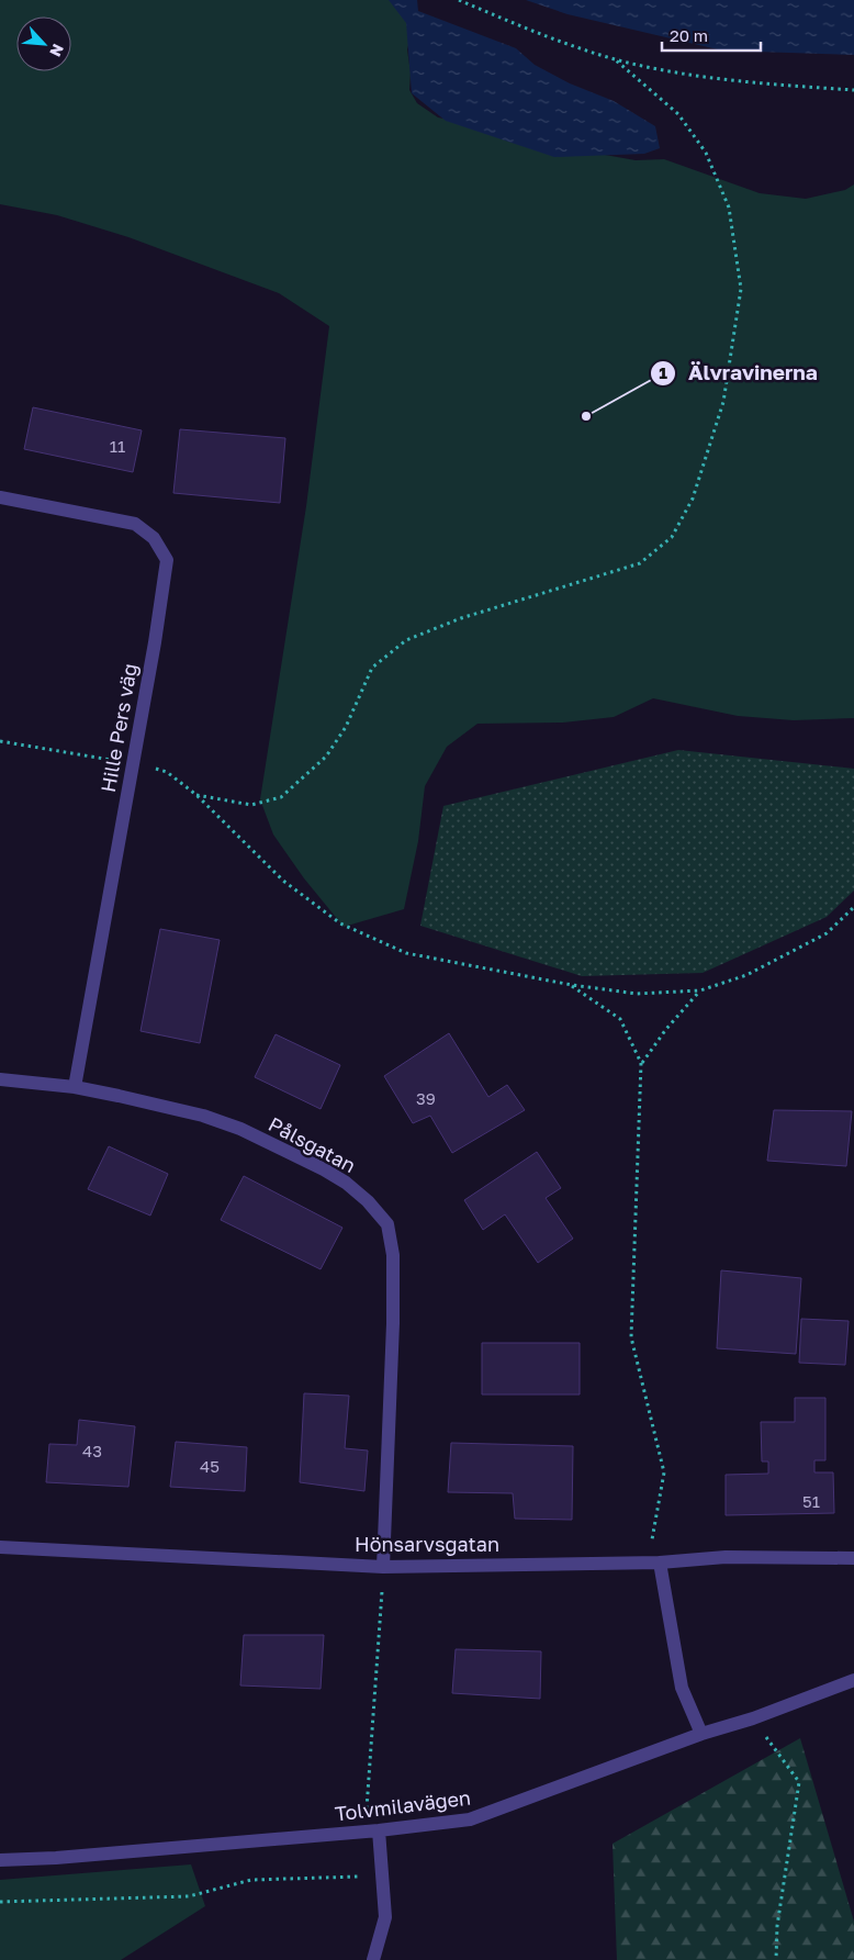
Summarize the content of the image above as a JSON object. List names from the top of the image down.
{
  "streets": {
    "street": [
      "Hille Pers väg",
      "Pålsgatan",
      "Hönsarvsgatan",
      "Tolvmilavägen"
    ]
  },
  "crossings": [
    ["Hille Pers väg", "Pålsgatan"],
    ["Pålsgatan", "Hönsarvsgatan"]
  ],
  "places": ["Älvravinerna"],
  "house_numbers": [
    "11",
    "39",
    "43",
    "45",
    "51"
  ],
  "scale_bar": "20 m",
  "north": "bottom right"
}
